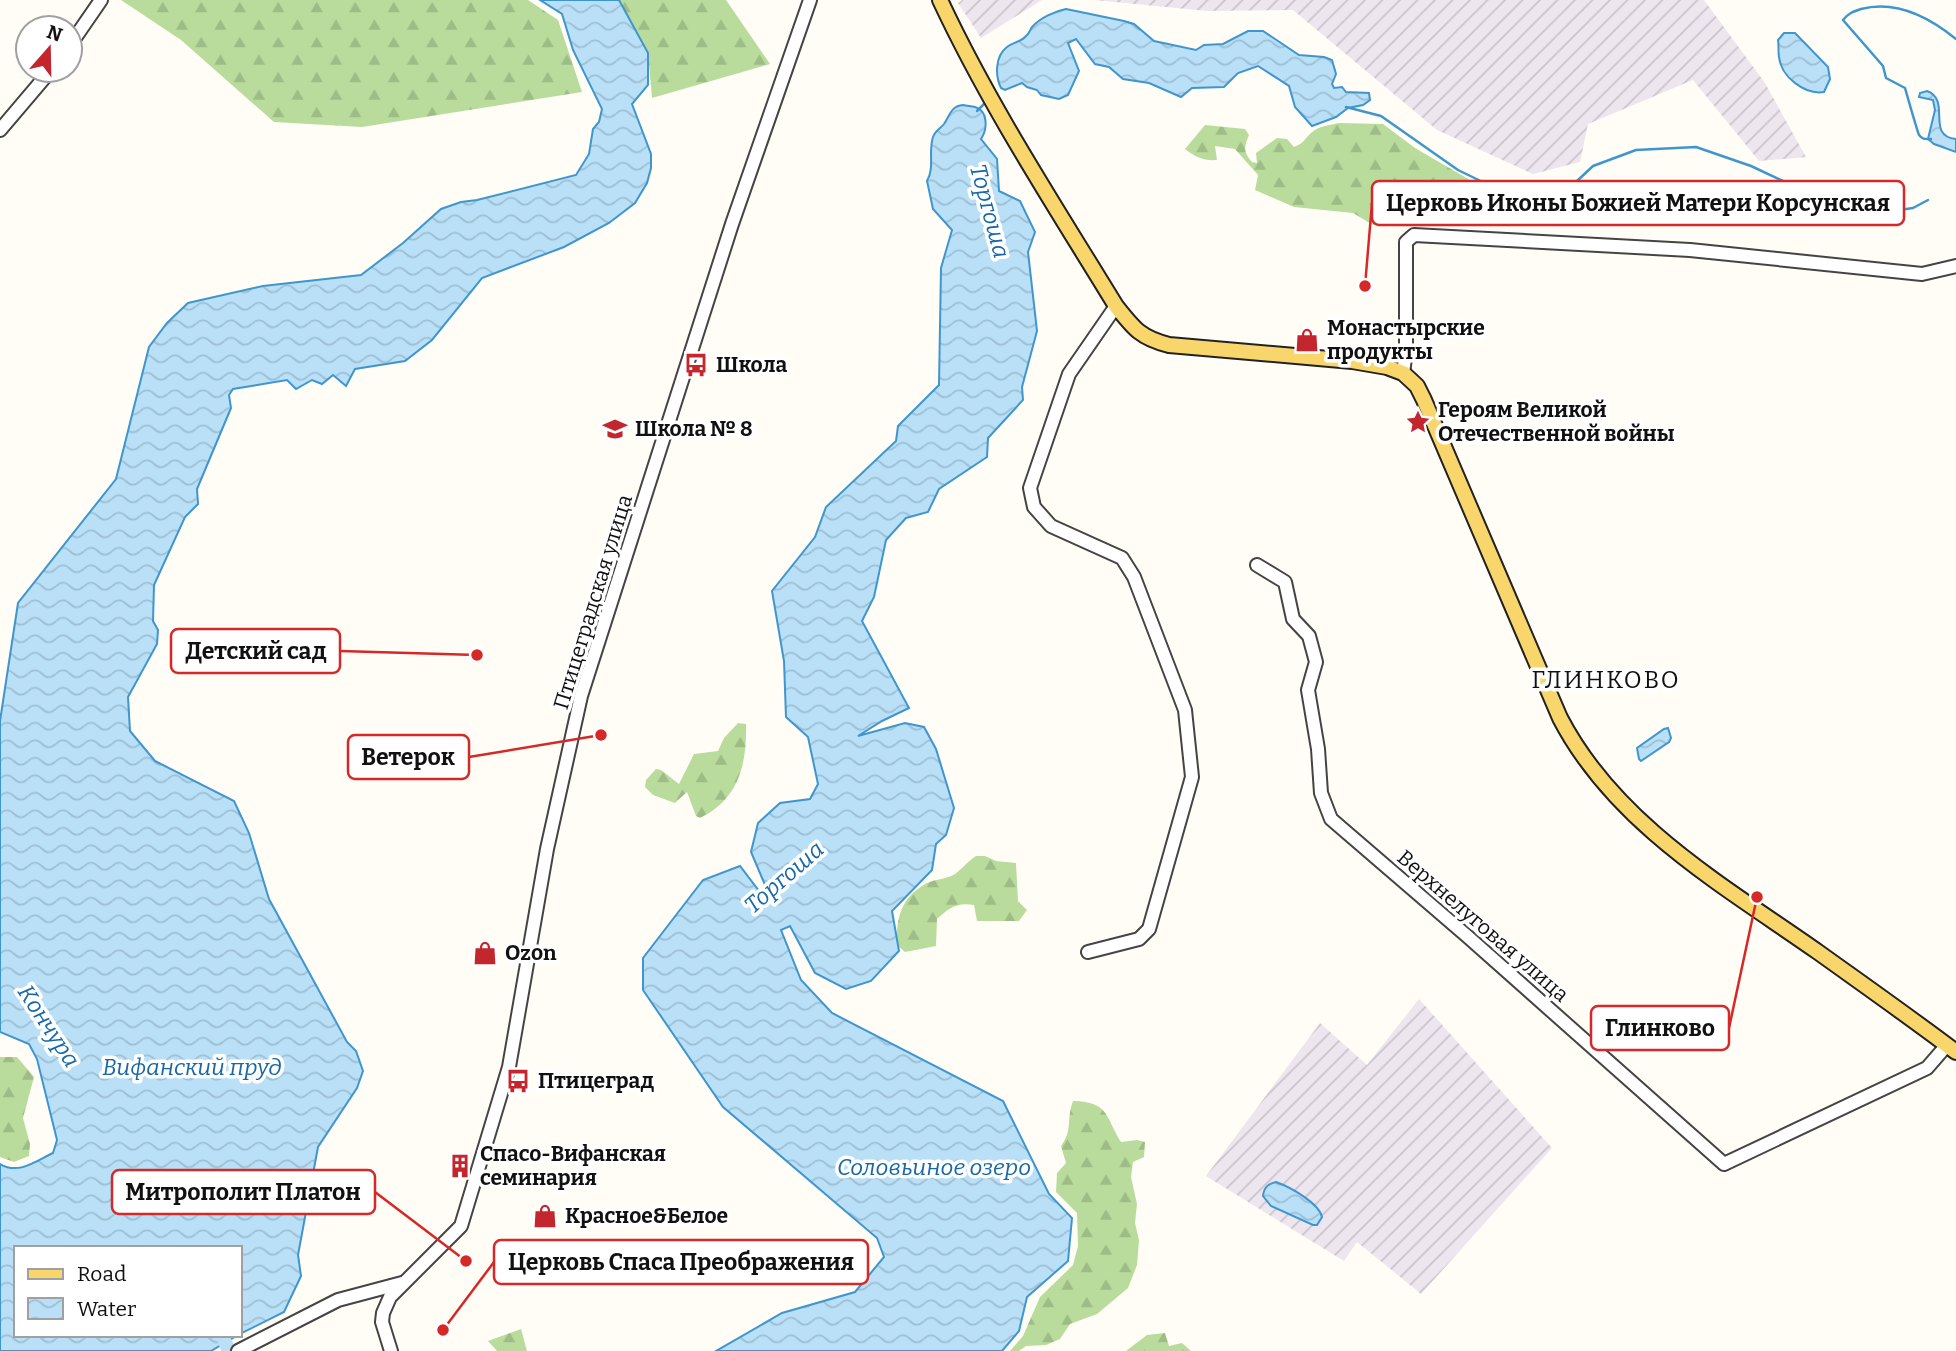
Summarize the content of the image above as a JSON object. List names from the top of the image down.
{
  "streets": {
    "street": ["Птицеградская улица", "Верхнелуговая улица"]
  },
  "districts": ["ГЛИНКОВО"],
  "water": [
    "Торгоша",
    "Кончура",
    "Вифанский пруд",
    "Соловьиное озеро"
  ],
  "places": {
    "other": [
      "Церковь Иконы Божией Матери Корсунская",
      "Детский сад",
      "Ветерок",
      "Глинково",
      "Митрополит Платон",
      "Церковь Спаса Преображения"
    ],
    "shop": ["Монастырские продукты", "Ozon", "Красное&Белое"],
    "bus stop": ["Школа", "Птицеград"],
    "place": ["Героям Великой Отечественной войны"],
    "school or university": ["Школа № 8"],
    "building": ["Спасо-Вифанская семинария"]
  },
  "legend": ["Road", "Water"],
  "north": "top"
}
